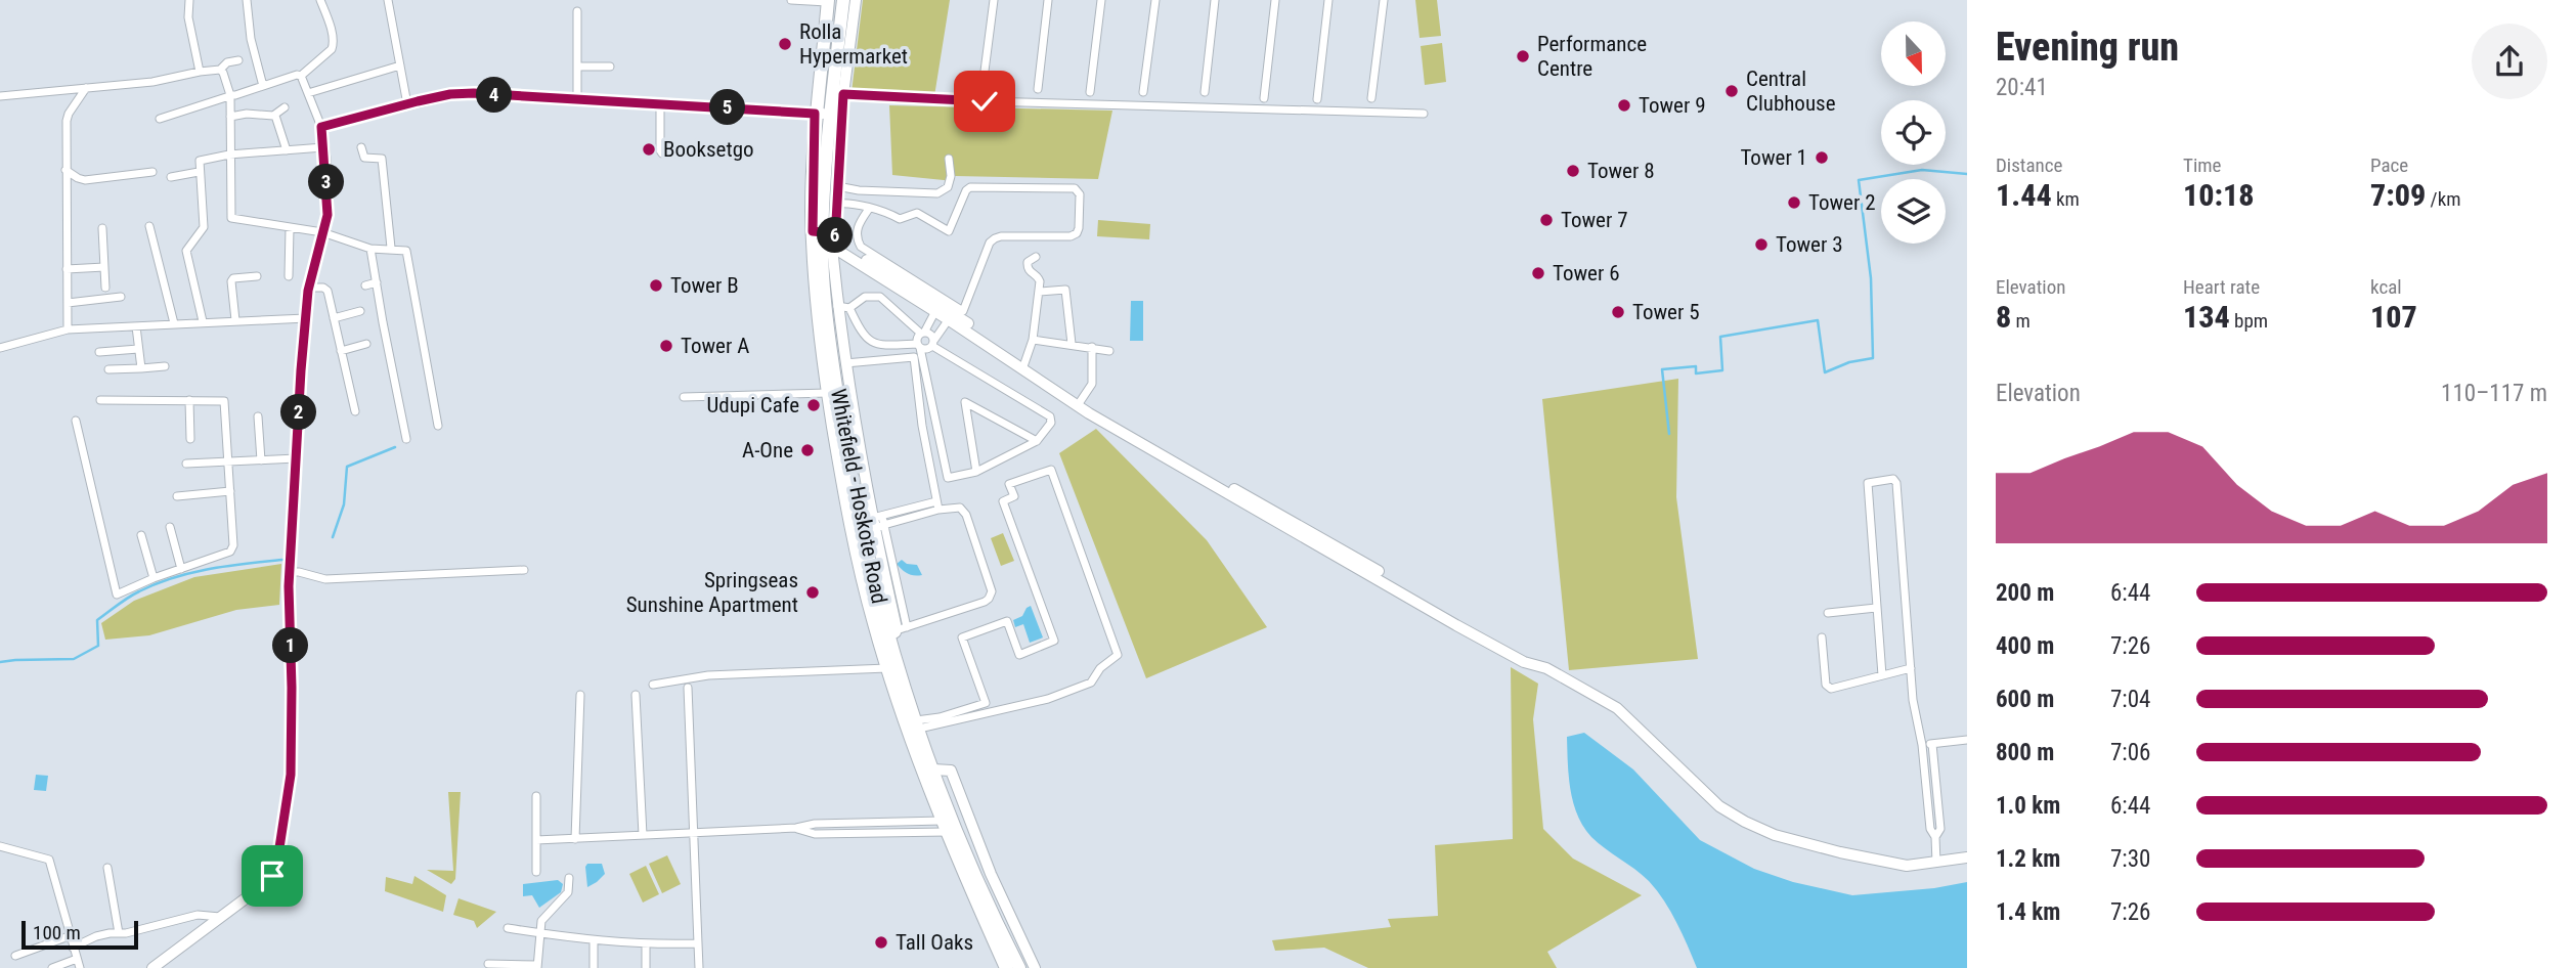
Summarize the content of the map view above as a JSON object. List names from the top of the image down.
{
  "streets": {
    "main road": ["Whitefield - Hoskote Road"]
  },
  "places": [
    "Rolla Hypermarket",
    "Performance Centre",
    "Central Clubhouse",
    "Tower 9",
    "Booksetgo",
    "Tower 1",
    "Tower 8",
    "Tower 2",
    "Tower 7",
    "Tower 3",
    "Tower 6",
    "Tower B",
    "Tower 5",
    "Tower A",
    "Udupi Cafe",
    "A-One",
    "Springseas Sunshine Apartment",
    "Tall Oaks"
  ],
  "scale_bar": "100 m",
  "north": "bottom",
  "page": {
    "heading": ["Evening run", "20:41"],
    "pins": [
      "4",
      "5",
      "3",
      "6",
      "2",
      "1"
    ],
    "stats": [
      ["Distance", "1.44 km"],
      ["Time", "10:18"],
      ["Pace", "7:09 /km"],
      ["Elevation", "8 m"],
      ["Heart rate", "134 bpm"],
      ["kcal", "107"]
    ],
    "chart": ["Elevation", "110–117 m"],
    "list": [
      {
        "name": "200 m",
        "note": "6:44"
      },
      {
        "name": "400 m",
        "note": "7:26"
      },
      {
        "name": "600 m",
        "note": "7:04"
      },
      {
        "name": "800 m",
        "note": "7:06"
      },
      {
        "name": "1.0 km",
        "note": "6:44"
      },
      {
        "name": "1.2 km",
        "note": "7:30"
      },
      {
        "name": "1.4 km",
        "note": "7:26"
      }
    ],
    "scale": "100 m"
  }
}
